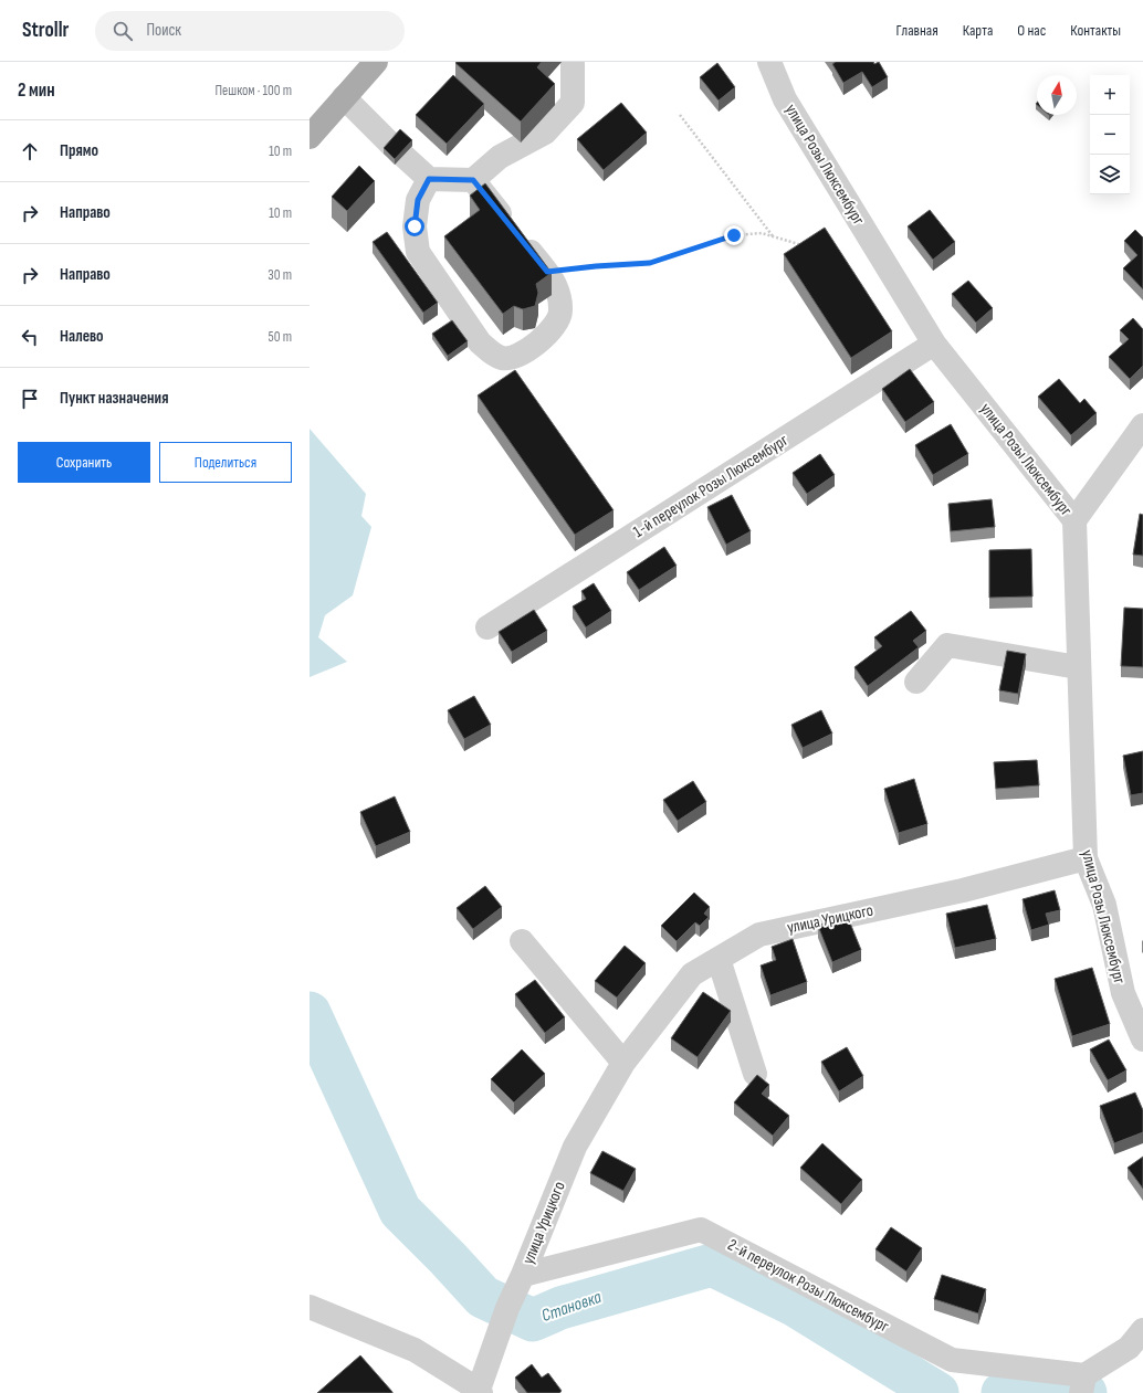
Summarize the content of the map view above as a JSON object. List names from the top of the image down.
{
  "streets": {
    "street": [
      "улица Розы Люксембург",
      "1-й переулок Розы Люксембург",
      "улица Урицкого",
      "2-й переулок Розы Люксембург"
    ]
  },
  "crossings": [
    ["улица Розы Люксембург", "1-й переулок Розы Люксембург"],
    ["улица Розы Люксембург", "улица Урицкого"],
    ["улица Урицкого", "2-й переулок Розы Люксембург"]
  ],
  "water": ["Становка"],
  "north": "top",
  "page": {
    "header": "Strollr",
    "search": "Поиск",
    "nav": [
      "Главная",
      "Карта",
      "О нас",
      "Контакты"
    ],
    "heading": ["2 мин", "Пешком · 100 m"],
    "map_buttons": ["+", "−"],
    "list": [
      ["Прямо", "10 m"],
      ["Направо", "10 m"],
      ["Направо", "30 m"],
      ["Налево", "50 m"],
      "Пункт назначения"
    ],
    "buttons": ["Сохранить", "Поделиться"]
  }
}
